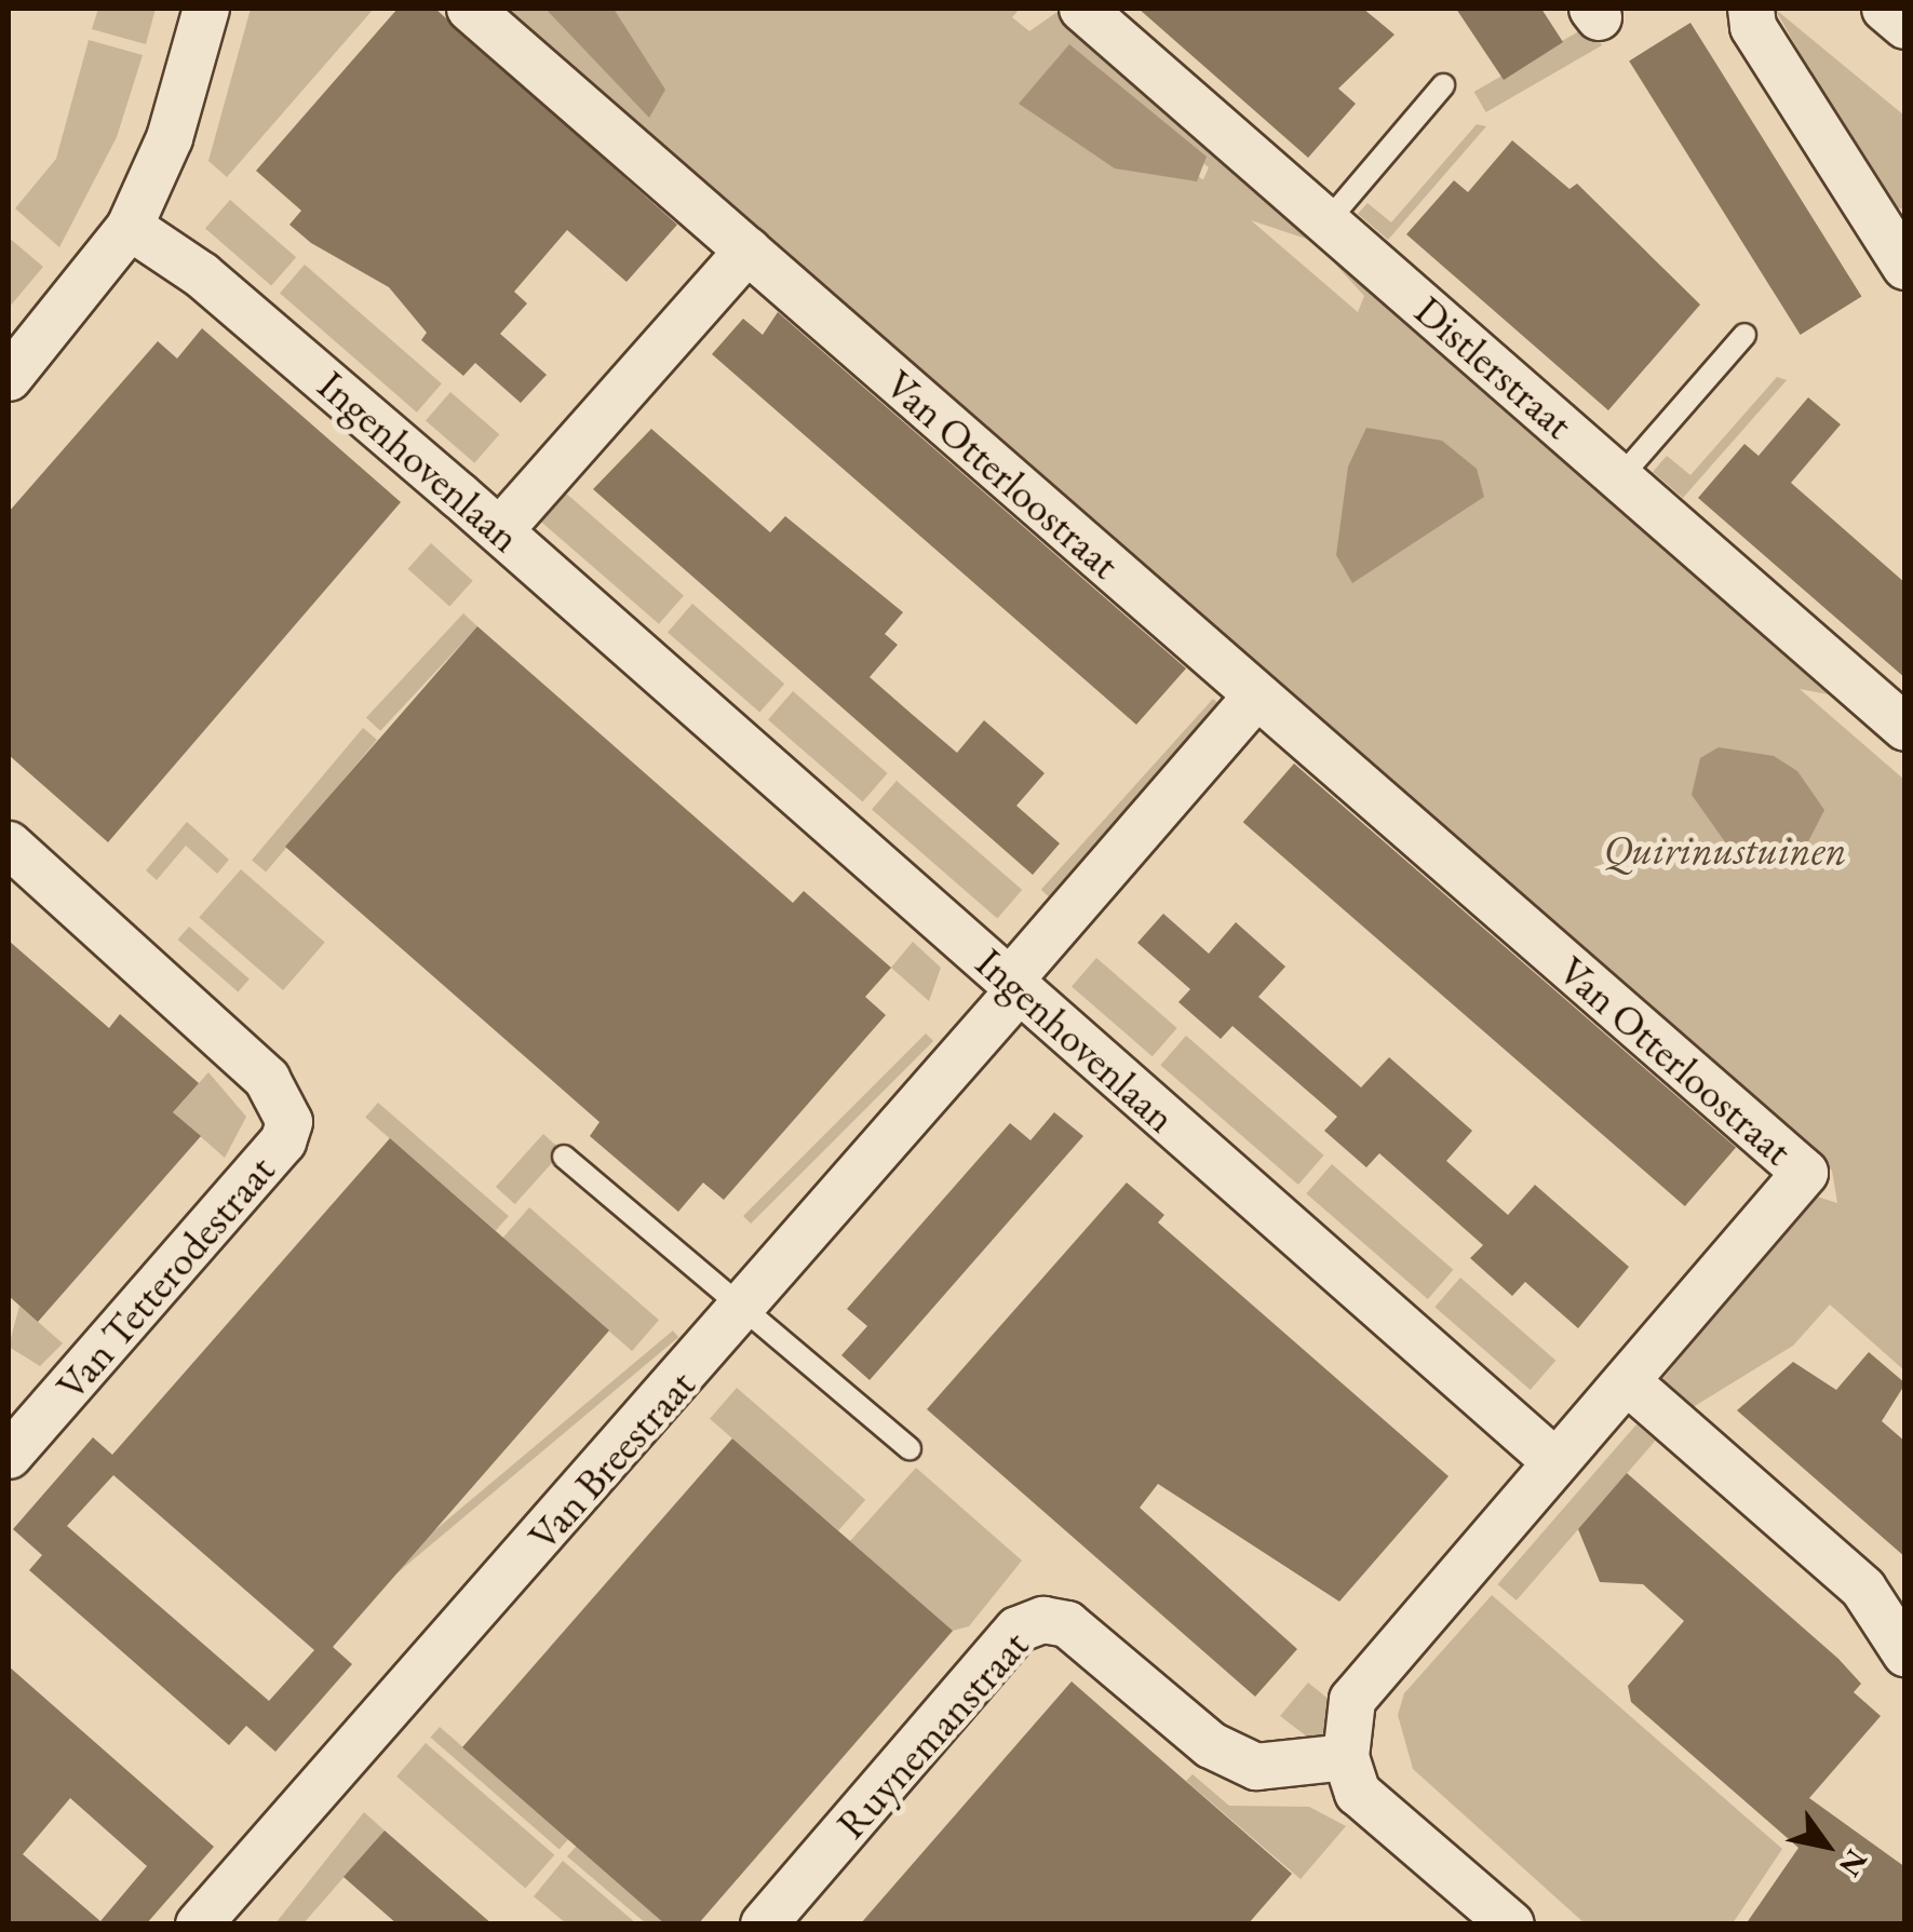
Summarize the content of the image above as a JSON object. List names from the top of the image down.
{
  "streets": {
    "street": [
      "Distlerstraat",
      "Ingenhovenlaan",
      "Van Otterloostraat",
      "Van Tetterodestraat",
      "Van Breestraat",
      "Ruynemanstraat"
    ]
  },
  "crossings": [
    ["Ingenhovenlaan", "Van Otterloostraat"],
    ["Ingenhovenlaan", "Van Breestraat"]
  ],
  "parks": ["Quirinustuinen"],
  "north": "bottom right"
}
